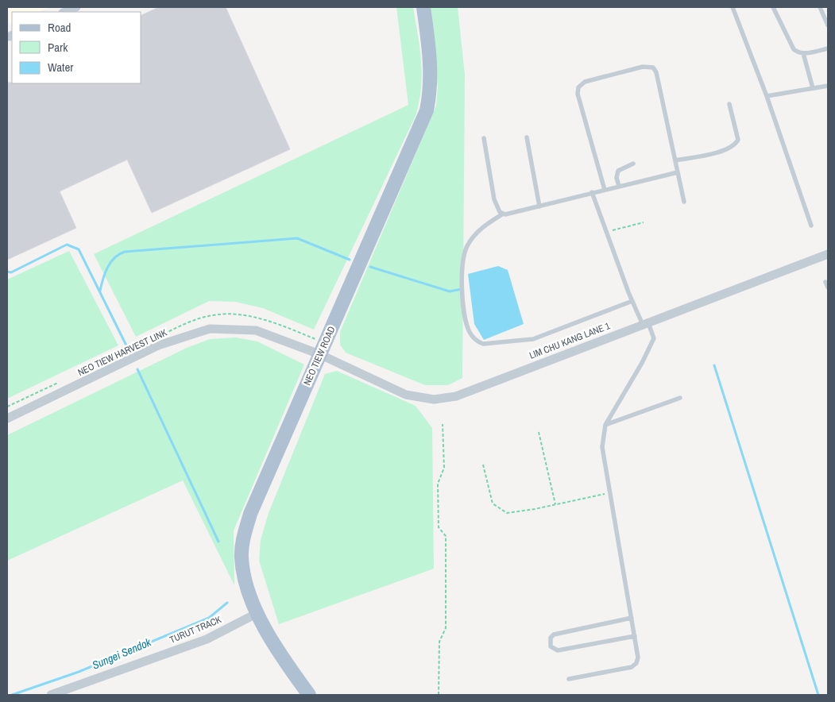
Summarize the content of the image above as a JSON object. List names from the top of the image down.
{
  "streets": {
    "main road": ["NEO TIEW ROAD"],
    "street": ["LIM CHU KANG LANE 1", "NEO TIEW HARVEST LINK", "TURUT TRACK"]
  },
  "crossings": [
    ["LIM CHU KANG LANE 1", "NEO TIEW HARVEST LINK"],
    ["LIM CHU KANG LANE 1", "NEO TIEW ROAD"],
    ["NEO TIEW HARVEST LINK", "NEO TIEW ROAD"],
    ["NEO TIEW ROAD", "TURUT TRACK"]
  ],
  "water": ["Sungei Sendok"],
  "legend": ["Road", "Park", "Water"]
}
